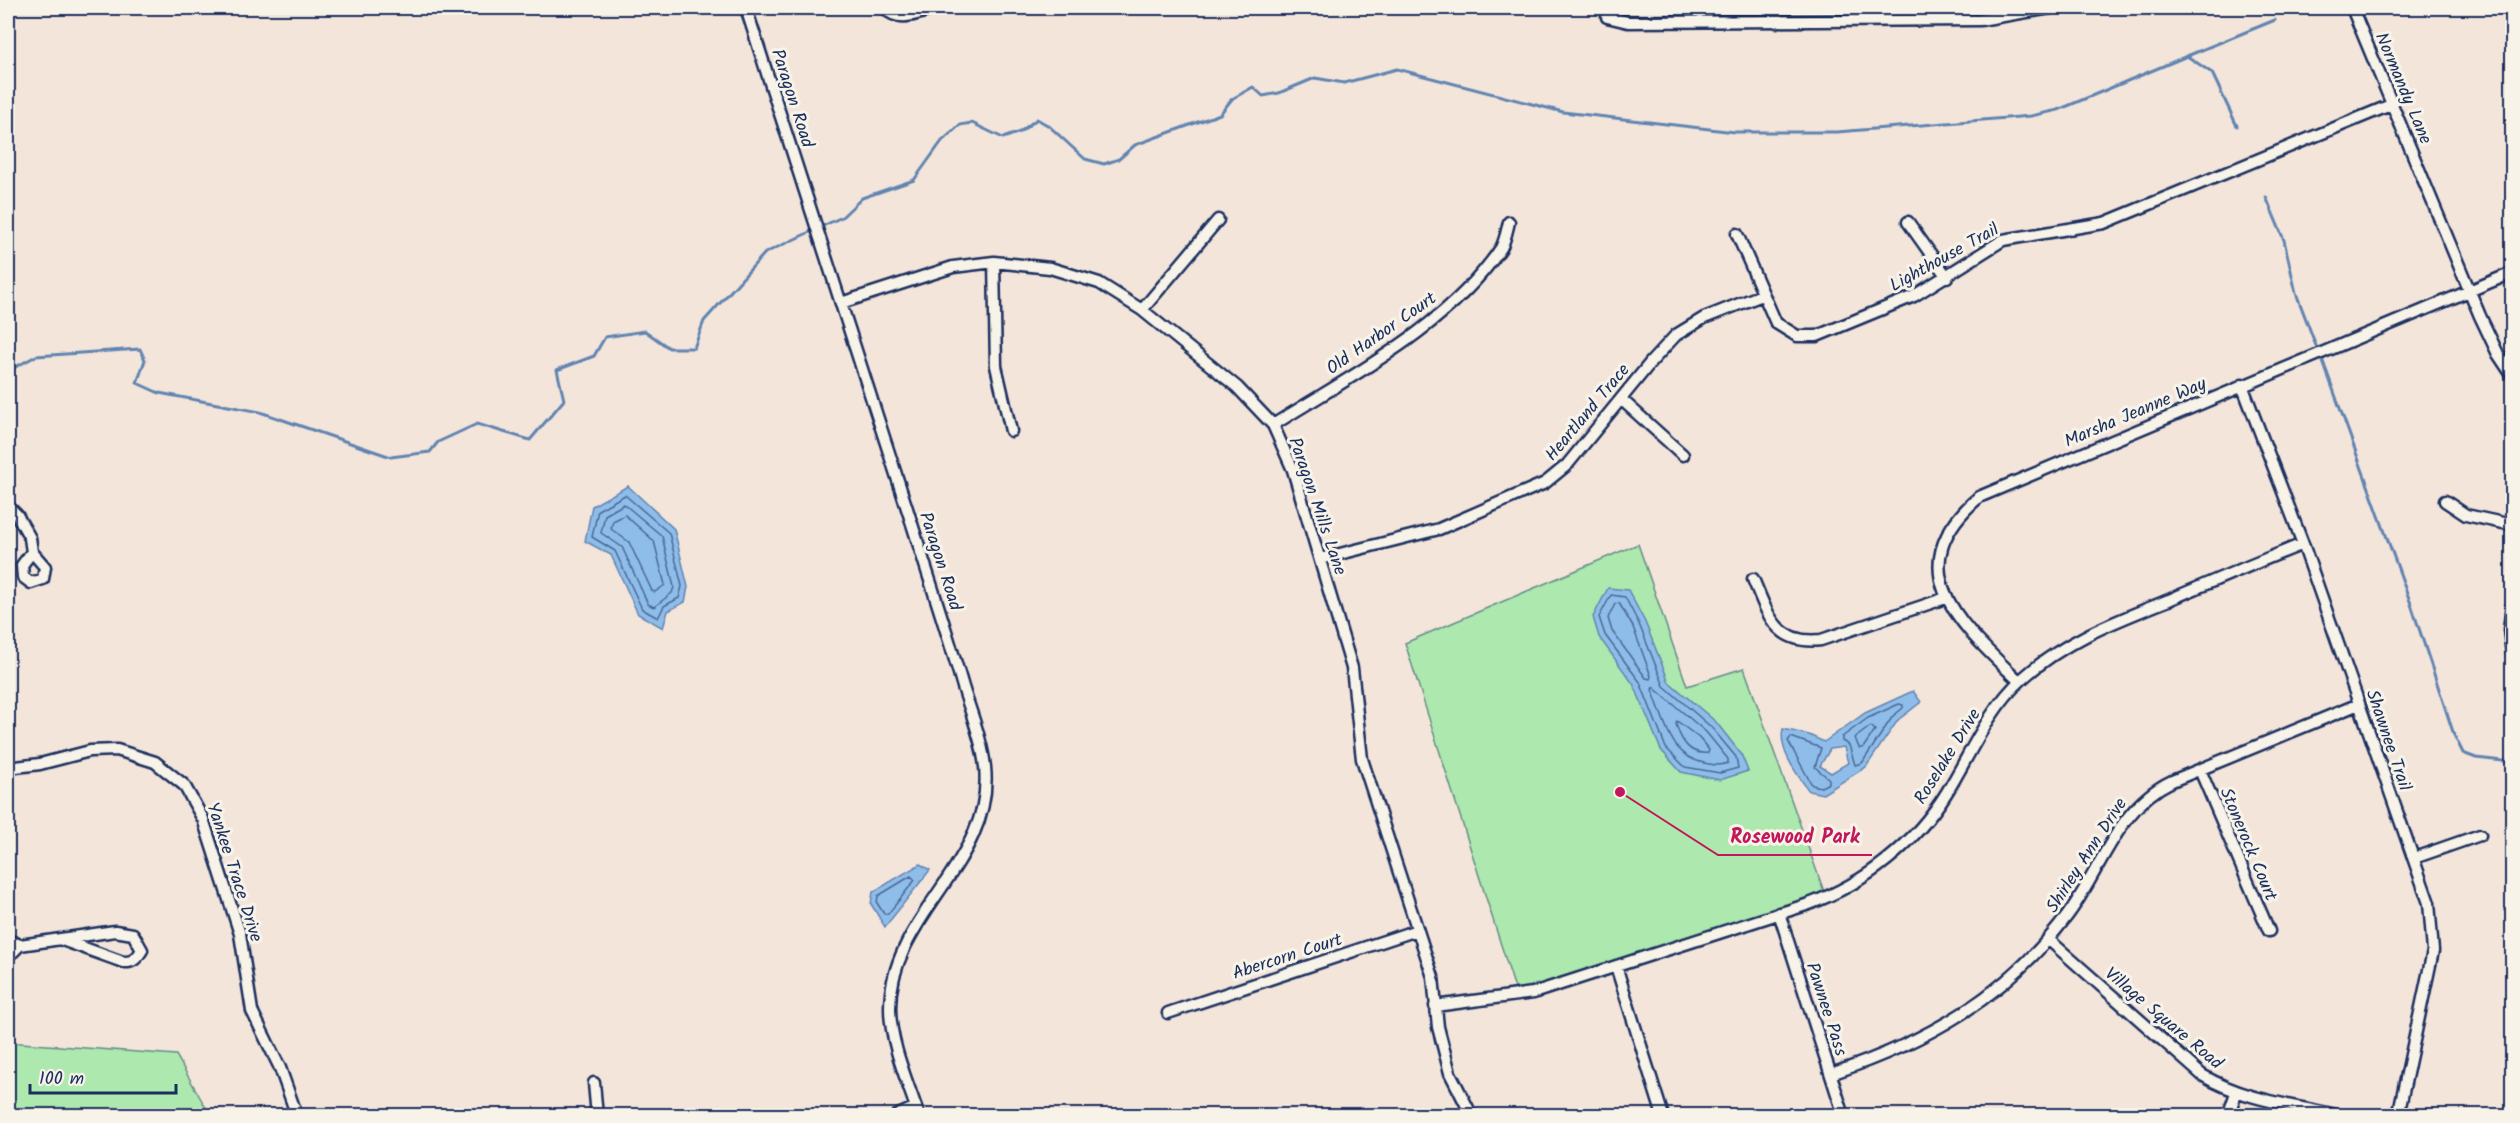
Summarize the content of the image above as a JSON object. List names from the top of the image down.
{
  "streets": {
    "street": [
      "Normandy Lane",
      "Paragon Road",
      "Lighthouse Trail",
      "Old Harbor Court",
      "Heartland Trace",
      "Marsha Jeanne Way",
      "Paragon Mills Lane",
      "Shawnee Trail",
      "Roselake Drive",
      "Stonerock Court",
      "Shirley Ann Drive",
      "Yankee Trace Drive",
      "Abercorn Court",
      "Pawnee Pass",
      "Village Square Road"
    ]
  },
  "crossings": [
    ["Normandy Lane", "Lighthouse Trail"],
    ["Normandy Lane", "Marsha Jeanne Way"],
    ["Paragon Road", "Paragon Mills Lane"],
    ["Lighthouse Trail", "Heartland Trace"],
    ["Old Harbor Court", "Paragon Mills Lane"],
    ["Heartland Trace", "Paragon Mills Lane"],
    ["Marsha Jeanne Way", "Shawnee Trail"],
    ["Marsha Jeanne Way", "Roselake Drive"],
    ["Paragon Mills Lane", "Roselake Drive"],
    ["Paragon Mills Lane", "Abercorn Court"],
    ["Shawnee Trail", "Roselake Drive"],
    ["Shawnee Trail", "Shirley Ann Drive"],
    ["Roselake Drive", "Pawnee Pass"],
    ["Stonerock Court", "Shirley Ann Drive"],
    ["Shirley Ann Drive", "Pawnee Pass"],
    ["Shirley Ann Drive", "Village Square Road"]
  ],
  "places": ["Rosewood Park"],
  "scale_bar": "100 m"
}
